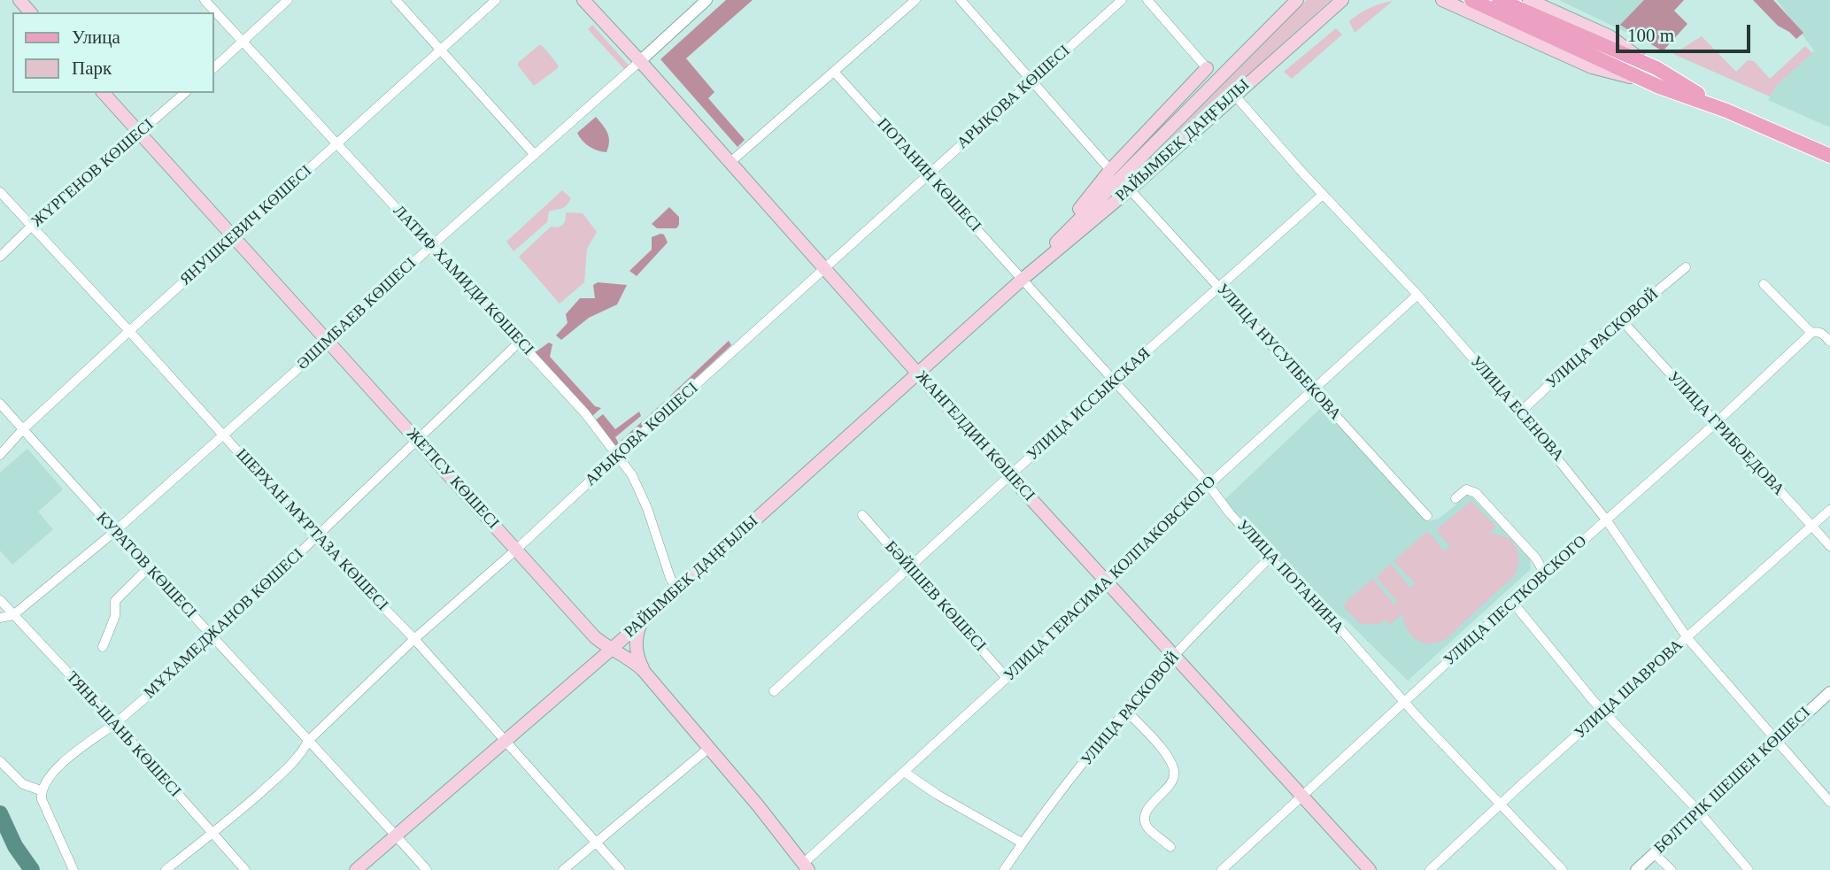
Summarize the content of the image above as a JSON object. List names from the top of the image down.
{
  "streets": {
    "main road": ["РАЙЫМБЕК ДАҢҒЫЛЫ", "ЖАНГЕЛДИН КӨШЕСІ", "ЖЕТІСУ КӨШЕСІ"],
    "street": [
      "АРЫҚОВА КӨШЕСІ",
      "ЖҮРГЕНОВ КӨШЕСІ",
      "ПОТАНИН КӨШЕСІ",
      "ЯНУШКЕВИЧ КӨШЕСІ",
      "ЛАТИФ ХАМИДИ КӨШЕСІ",
      "ӘШІМБАЕВ КӨШЕСІ",
      "УЛИЦА РАСКОВОЙ",
      "УЛИЦА НУСУПБЕКОВА",
      "УЛИЦА ИССЫКСКАЯ",
      "УЛИЦА ЕСЕНОВА",
      "УЛИЦА ГРИБОЕДОВА",
      "ШЕРХАН МҰРТАЗА КӨШЕСІ",
      "КУРАТОВ КӨШЕСІ",
      "УЛИЦА ПОТАНИНА",
      "УЛИЦА ГЕРАСИМА КОЛПАКОВСКОГО",
      "БӘЙІШЕВ КӨШЕСІ",
      "УЛИЦА ПЕСТКОВСКОГО",
      "МҰХАМЕДЖАНОВ КӨШЕСІ",
      "УЛИЦА ШАВРОВА",
      "ТЯНЬ-ШАНЬ КӨШЕСІ",
      "БӨЛТІРІК ШЕШЕН КӨШЕСІ"
    ]
  },
  "crossings": [
    ["АРЫҚОВА КӨШЕСІ", "ПОТАНИН КӨШЕСІ"],
    ["АРЫҚОВА КӨШЕСІ", "ЛАТИФ ХАМИДИ КӨШЕСІ"],
    ["АРЫҚОВА КӨШЕСІ", "ЖАНГЕЛДИН КӨШЕСІ"],
    ["АРЫҚОВА КӨШЕСІ", "ЖЕТІСУ КӨШЕСІ"],
    ["АРЫҚОВА КӨШЕСІ", "ШЕРХАН МҰРТАЗА КӨШЕСІ"],
    ["АРЫҚОВА КӨШЕСІ", "КУРАТОВ КӨШЕСІ"],
    ["АРЫҚОВА КӨШЕСІ", "ТЯНЬ-ШАНЬ КӨШЕСІ"],
    ["РАЙЫМБЕК ДАҢҒЫЛЫ", "ПОТАНИН КӨШЕСІ"],
    ["РАЙЫМБЕК ДАҢҒЫЛЫ", "ЛАТИФ ХАМИДИ КӨШЕСІ"],
    ["РАЙЫМБЕК ДАҢҒЫЛЫ", "УЛИЦА НУСУПБЕКОВА"],
    ["РАЙЫМБЕК ДАҢҒЫЛЫ", "УЛИЦА ЕСЕНОВА"],
    ["РАЙЫМБЕК ДАҢҒЫЛЫ", "ЖАНГЕЛДИН КӨШЕСІ"],
    ["РАЙЫМБЕК ДАҢҒЫЛЫ", "ЖЕТІСУ КӨШЕСІ"],
    ["РАЙЫМБЕК ДАҢҒЫЛЫ", "ШЕРХАН МҰРТАЗА КӨШЕСІ"],
    ["РАЙЫМБЕК ДАҢҒЫЛЫ", "КУРАТОВ КӨШЕСІ"],
    ["РАЙЫМБЕК ДАҢҒЫЛЫ", "УЛИЦА ПОТАНИНА"],
    ["ЖҮРГЕНОВ КӨШЕСІ", "ЖЕТІСУ КӨШЕСІ"],
    ["ЖҮРГЕНОВ КӨШЕСІ", "ШЕРХАН МҰРТАЗА КӨШЕСІ"],
    ["ПОТАНИН КӨШЕСІ", "УЛИЦА ПОТАНИНА"],
    ["ЯНУШКЕВИЧ КӨШЕСІ", "ЛАТИФ ХАМИДИ КӨШЕСІ"],
    ["ЯНУШКЕВИЧ КӨШЕСІ", "ЖЕТІСУ КӨШЕСІ"],
    ["ЯНУШКЕВИЧ КӨШЕСІ", "ШЕРХАН МҰРТАЗА КӨШЕСІ"],
    ["ЯНУШКЕВИЧ КӨШЕСІ", "КУРАТОВ КӨШЕСІ"],
    ["ЛАТИФ ХАМИДИ КӨШЕСІ", "ӘШІМБАЕВ КӨШЕСІ"],
    ["ЛАТИФ ХАМИДИ КӨШЕСІ", "МҰХАМЕДЖАНОВ КӨШЕСІ"],
    ["ӘШІМБАЕВ КӨШЕСІ", "ЖАНГЕЛДИН КӨШЕСІ"],
    ["ӘШІМБАЕВ КӨШЕСІ", "ЖЕТІСУ КӨШЕСІ"],
    ["ӘШІМБАЕВ КӨШЕСІ", "ШЕРХАН МҰРТАЗА КӨШЕСІ"],
    ["ӘШІМБАЕВ КӨШЕСІ", "КУРАТОВ КӨШЕСІ"],
    ["ӘШІМБАЕВ КӨШЕСІ", "ТЯНЬ-ШАНЬ КӨШЕСІ"],
    ["УЛИЦА РАСКОВОЙ", "УЛИЦА ЕСЕНОВА"],
    ["УЛИЦА РАСКОВОЙ", "УЛИЦА ГРИБОЕДОВА"],
    ["УЛИЦА РАСКОВОЙ", "ЖАНГЕЛДИН КӨШЕСІ"],
    ["УЛИЦА РАСКОВОЙ", "УЛИЦА ПОТАНИНА"],
    ["УЛИЦА НУСУПБЕКОВА", "УЛИЦА ИССЫКСКАЯ"],
    ["УЛИЦА НУСУПБЕКОВА", "УЛИЦА ГЕРАСИМА КОЛПАКОВСКОГО"],
    ["УЛИЦА ИССЫКСКАЯ", "УЛИЦА ЕСЕНОВА"],
    ["УЛИЦА ИССЫКСКАЯ", "ЖАНГЕЛДИН КӨШЕСІ"],
    ["УЛИЦА ИССЫКСКАЯ", "УЛИЦА ПОТАНИНА"],
    ["УЛИЦА ИССЫКСКАЯ", "БӘЙІШЕВ КӨШЕСІ"],
    ["УЛИЦА ЕСЕНОВА", "УЛИЦА ГЕРАСИМА КОЛПАКОВСКОГО"],
    ["УЛИЦА ЕСЕНОВА", "УЛИЦА ПЕСТКОВСКОГО"],
    ["УЛИЦА ЕСЕНОВА", "УЛИЦА ШАВРОВА"],
    ["УЛИЦА ЕСЕНОВА", "БӨЛТІРІК ШЕШЕН КӨШЕСІ"],
    ["УЛИЦА ГРИБОЕДОВА", "УЛИЦА ПЕСТКОВСКОГО"],
    ["УЛИЦА ГРИБОЕДОВА", "УЛИЦА ШАВРОВА"],
    ["ЖАНГЕЛДИН КӨШЕСІ", "УЛИЦА ГЕРАСИМА КОЛПАКОВСКОГО"],
    ["ЖАНГЕЛДИН КӨШЕСІ", "УЛИЦА ПЕСТКОВСКОГО"],
    ["ЖЕТІСУ КӨШЕСІ", "УЛИЦА ГЕРАСИМА КОЛПАКОВСКОГО"],
    ["ЖЕТІСУ КӨШЕСІ", "МҰХАМЕДЖАНОВ КӨШЕСІ"],
    ["ШЕРХАН МҰРТАЗА КӨШЕСІ", "МҰХАМЕДЖАНОВ КӨШЕСІ"],
    ["КУРАТОВ КӨШЕСІ", "МҰХАМЕДЖАНОВ КӨШЕСІ"],
    ["УЛИЦА ПОТАНИНА", "УЛИЦА ГЕРАСИМА КОЛПАКОВСКОГО"],
    ["УЛИЦА ПОТАНИНА", "УЛИЦА ПЕСТКОВСКОГО"],
    ["УЛИЦА ПОТАНИНА", "УЛИЦА ШАВРОВА"],
    ["УЛИЦА ГЕРАСИМА КОЛПАКОВСКОГО", "БӘЙІШЕВ КӨШЕСІ"],
    ["МҰХАМЕДЖАНОВ КӨШЕСІ", "ТЯНЬ-ШАНЬ КӨШЕСІ"]
  ],
  "legend": ["Улица", "Парк"],
  "scale_bar": "100 m"
}
